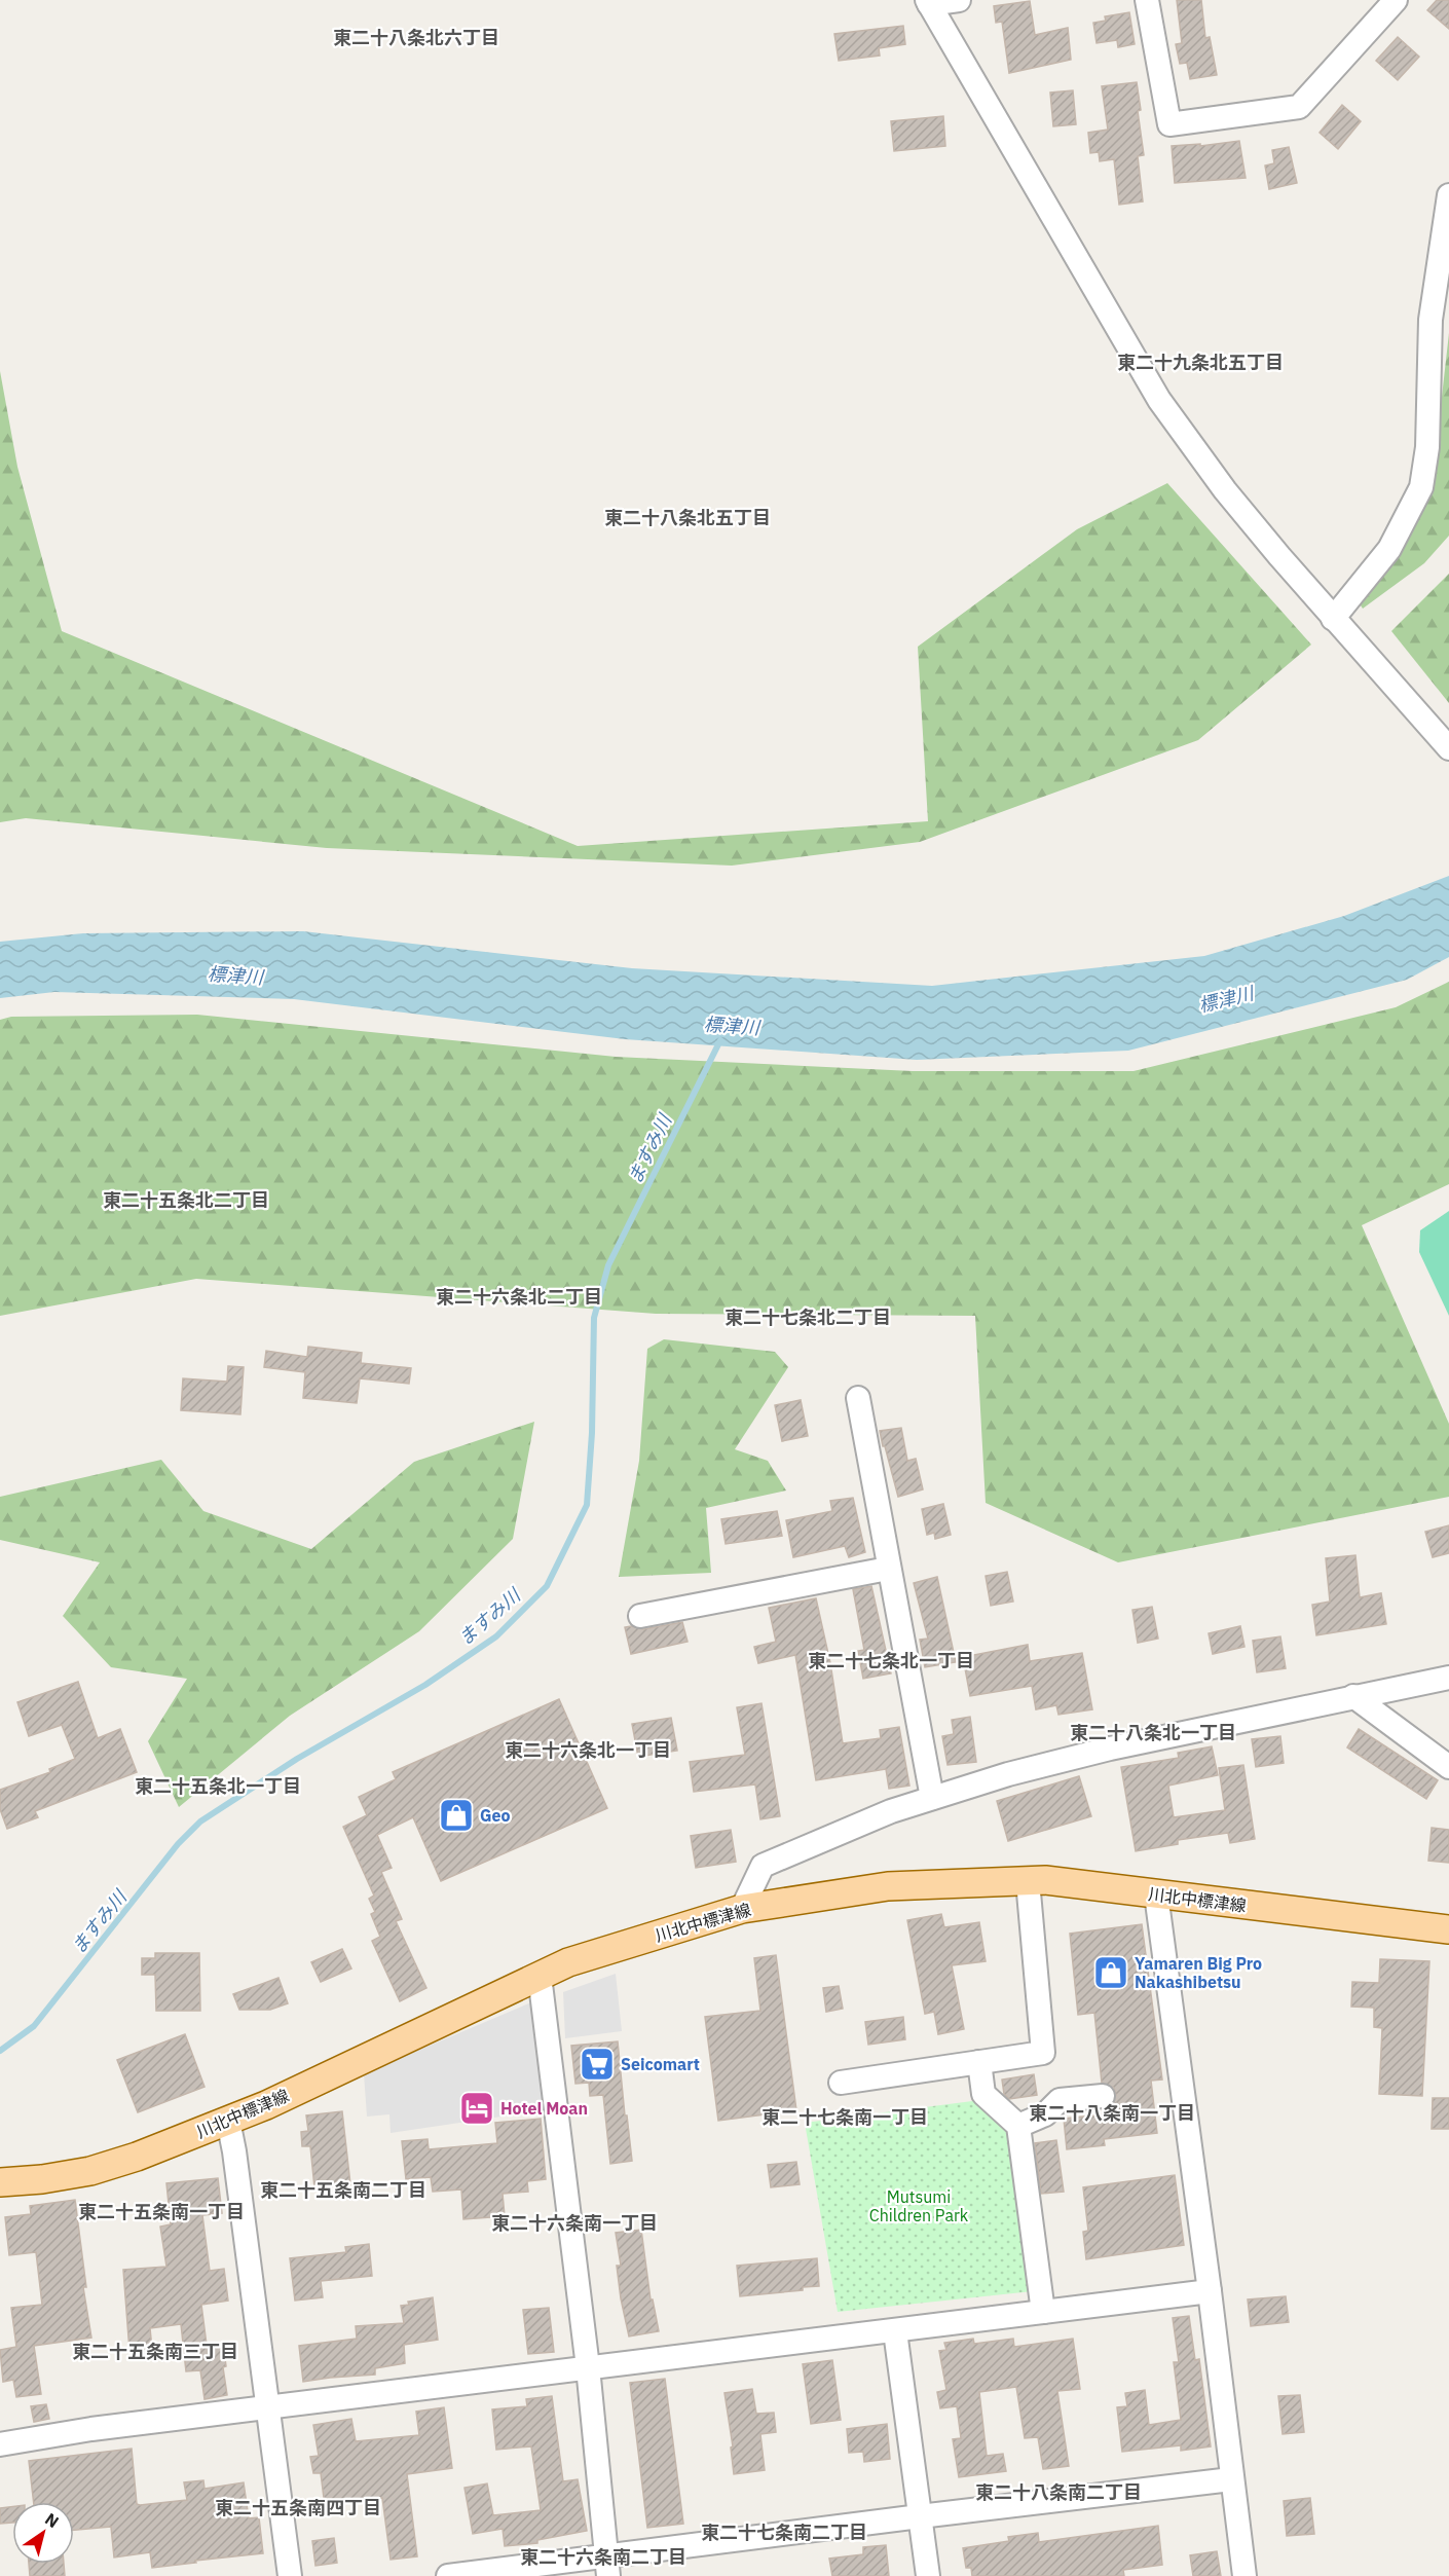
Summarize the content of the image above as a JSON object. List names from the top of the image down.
{
  "streets": {
    "main road": ["川北中標津線"]
  },
  "districts": [
    "東二十八条北六丁目",
    "東二十九条北五丁目",
    "東二十八条北五丁目",
    "東二十五条北二丁目",
    "東二十六条北二丁目",
    "東二十七条北二丁目",
    "東二十七条北一丁目",
    "東二十八条北一丁目",
    "東二十六条北一丁目",
    "東二十五条北一丁目",
    "東二十八条南一丁目",
    "東二十七条南一丁目",
    "東二十五条南二丁目",
    "東二十五条南一丁目",
    "東二十六条南一丁目",
    "東二十五条南三丁目",
    "東二十八条南二丁目",
    "東二十五条南四丁目",
    "東二十七条南二丁目",
    "東二十六条南二丁目"
  ],
  "water": ["標津川", "ますみ川"],
  "parks": ["Mutsumi Children Park"],
  "places": {
    "shop": ["Geo", "Yamaren Big Pro Nakashibetsu"],
    "supermarket": ["Seicomart"],
    "hotel": ["Hotel Moan"]
  },
  "north": "top right"
}
